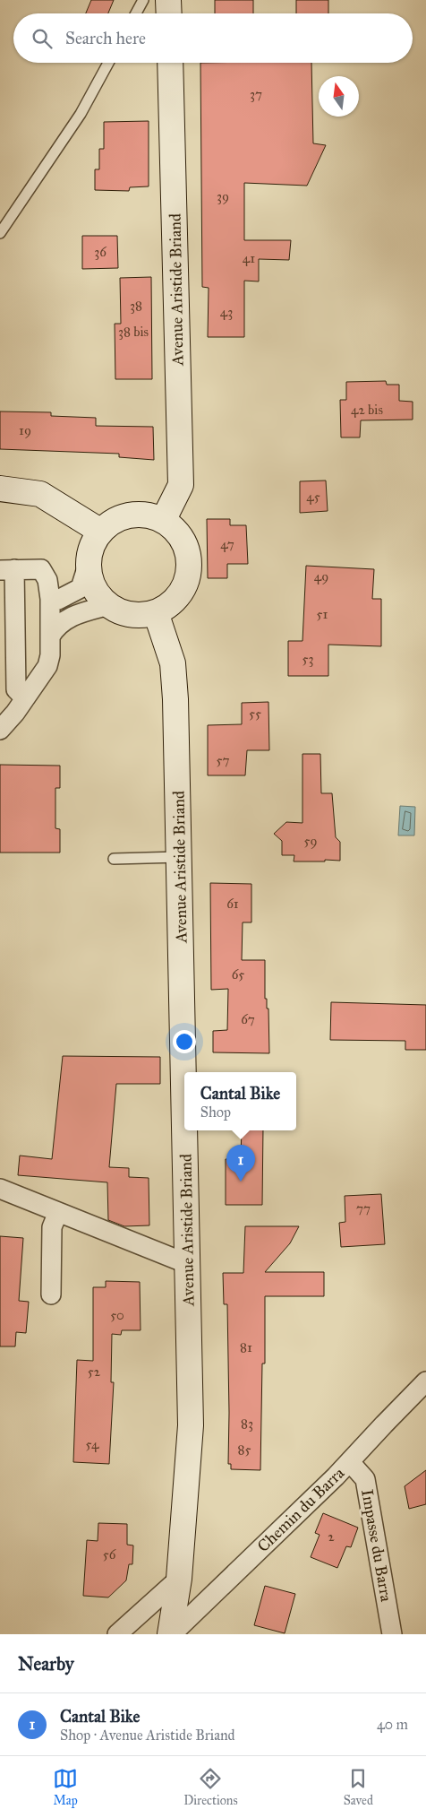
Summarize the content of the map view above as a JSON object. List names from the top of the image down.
{
  "streets": {
    "main road": ["Avenue Aristide Briand"],
    "street": ["Chemin du Barra", "Impasse du Barra"]
  },
  "crossings": [
    ["Avenue Aristide Briand", "Chemin du Barra"],
    ["Chemin du Barra", "Impasse du Barra"]
  ],
  "house_numbers": [
    "37",
    "39",
    "36",
    "41",
    "38",
    "43",
    "38 bis",
    "42 bis",
    "19",
    "45",
    "47",
    "49",
    "51",
    "53",
    "55",
    "57",
    "59",
    "61",
    "65",
    "67",
    "77",
    "50",
    "81",
    "52",
    "83",
    "54",
    "85",
    "2",
    "56"
  ],
  "north": "top",
  "page": {
    "search": "Search here",
    "popup": ["Cantal Bike", "Shop"],
    "pins": "1",
    "heading": "Nearby",
    "list": [
      {
        "mark": "1",
        "name": "Cantal Bike",
        "note": "Shop · Avenue Aristide Briand",
        "value": "40 m"
      }
    ],
    "nav": ["Map", "Directions", "Saved"]
  }
}
